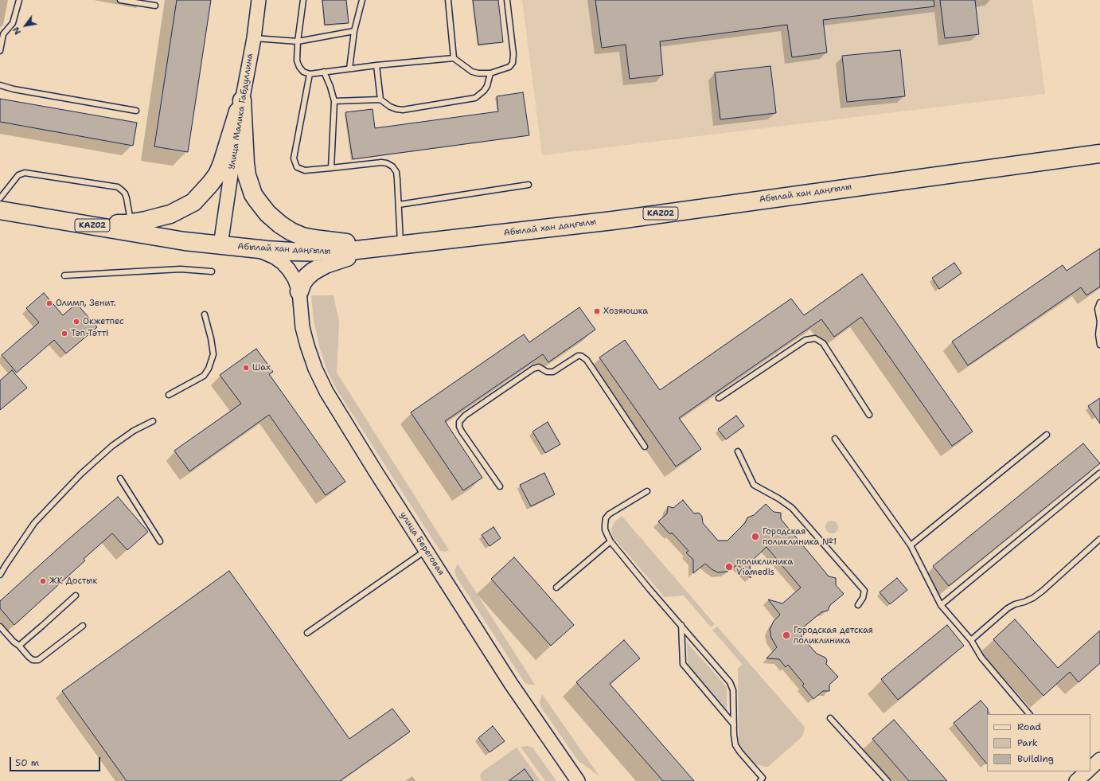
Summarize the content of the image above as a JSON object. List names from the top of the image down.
{
  "streets": {
    "highway": ["Абылай хан даңғылы", "KАZ02"],
    "street": ["Улица Малика Габдуллина", "улица Береговая"]
  },
  "crossings": [
    ["Улица Малика Габдуллина", "Абылай хан даңғылы"],
    ["Абылай хан даңғылы", "улица Береговая"]
  ],
  "places": [
    "Олимп, Зенит.",
    "Хозяюшка",
    "Окжетпес",
    "Тәп-Тәтті",
    "Шах",
    "Городская поликлиника №1",
    "поликлиника Viamedis",
    "ЖК Достык",
    "Городская детская поликлиника"
  ],
  "legend": ["Road", "Park", "Building"],
  "scale_bar": "50 m",
  "north": "bottom left"
}
